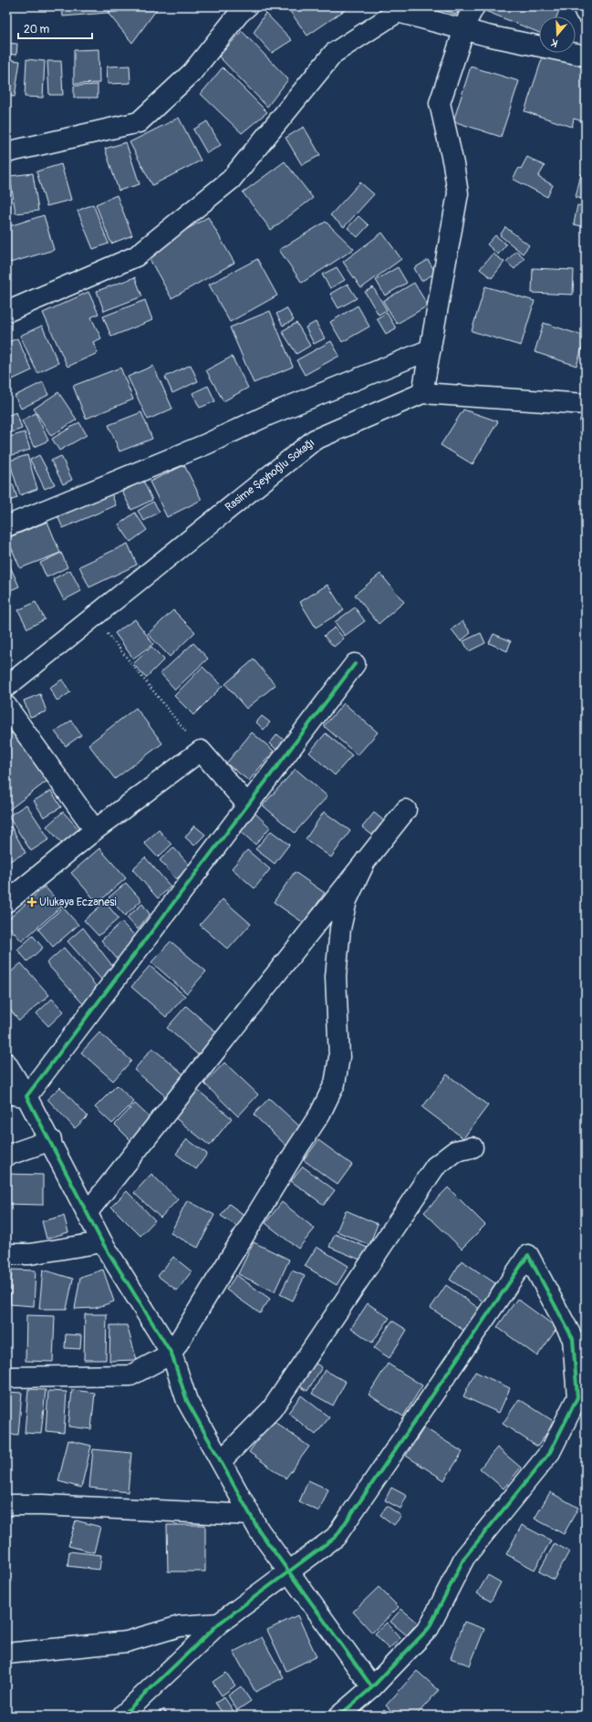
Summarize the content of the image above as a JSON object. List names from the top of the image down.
{
  "streets": {
    "street": ["Rasime Şeyhoğlu Sokağı"]
  },
  "places": {
    "health": ["Ulukaya Eczanesi"]
  },
  "scale_bar": "20 m",
  "north": "bottom"
}
